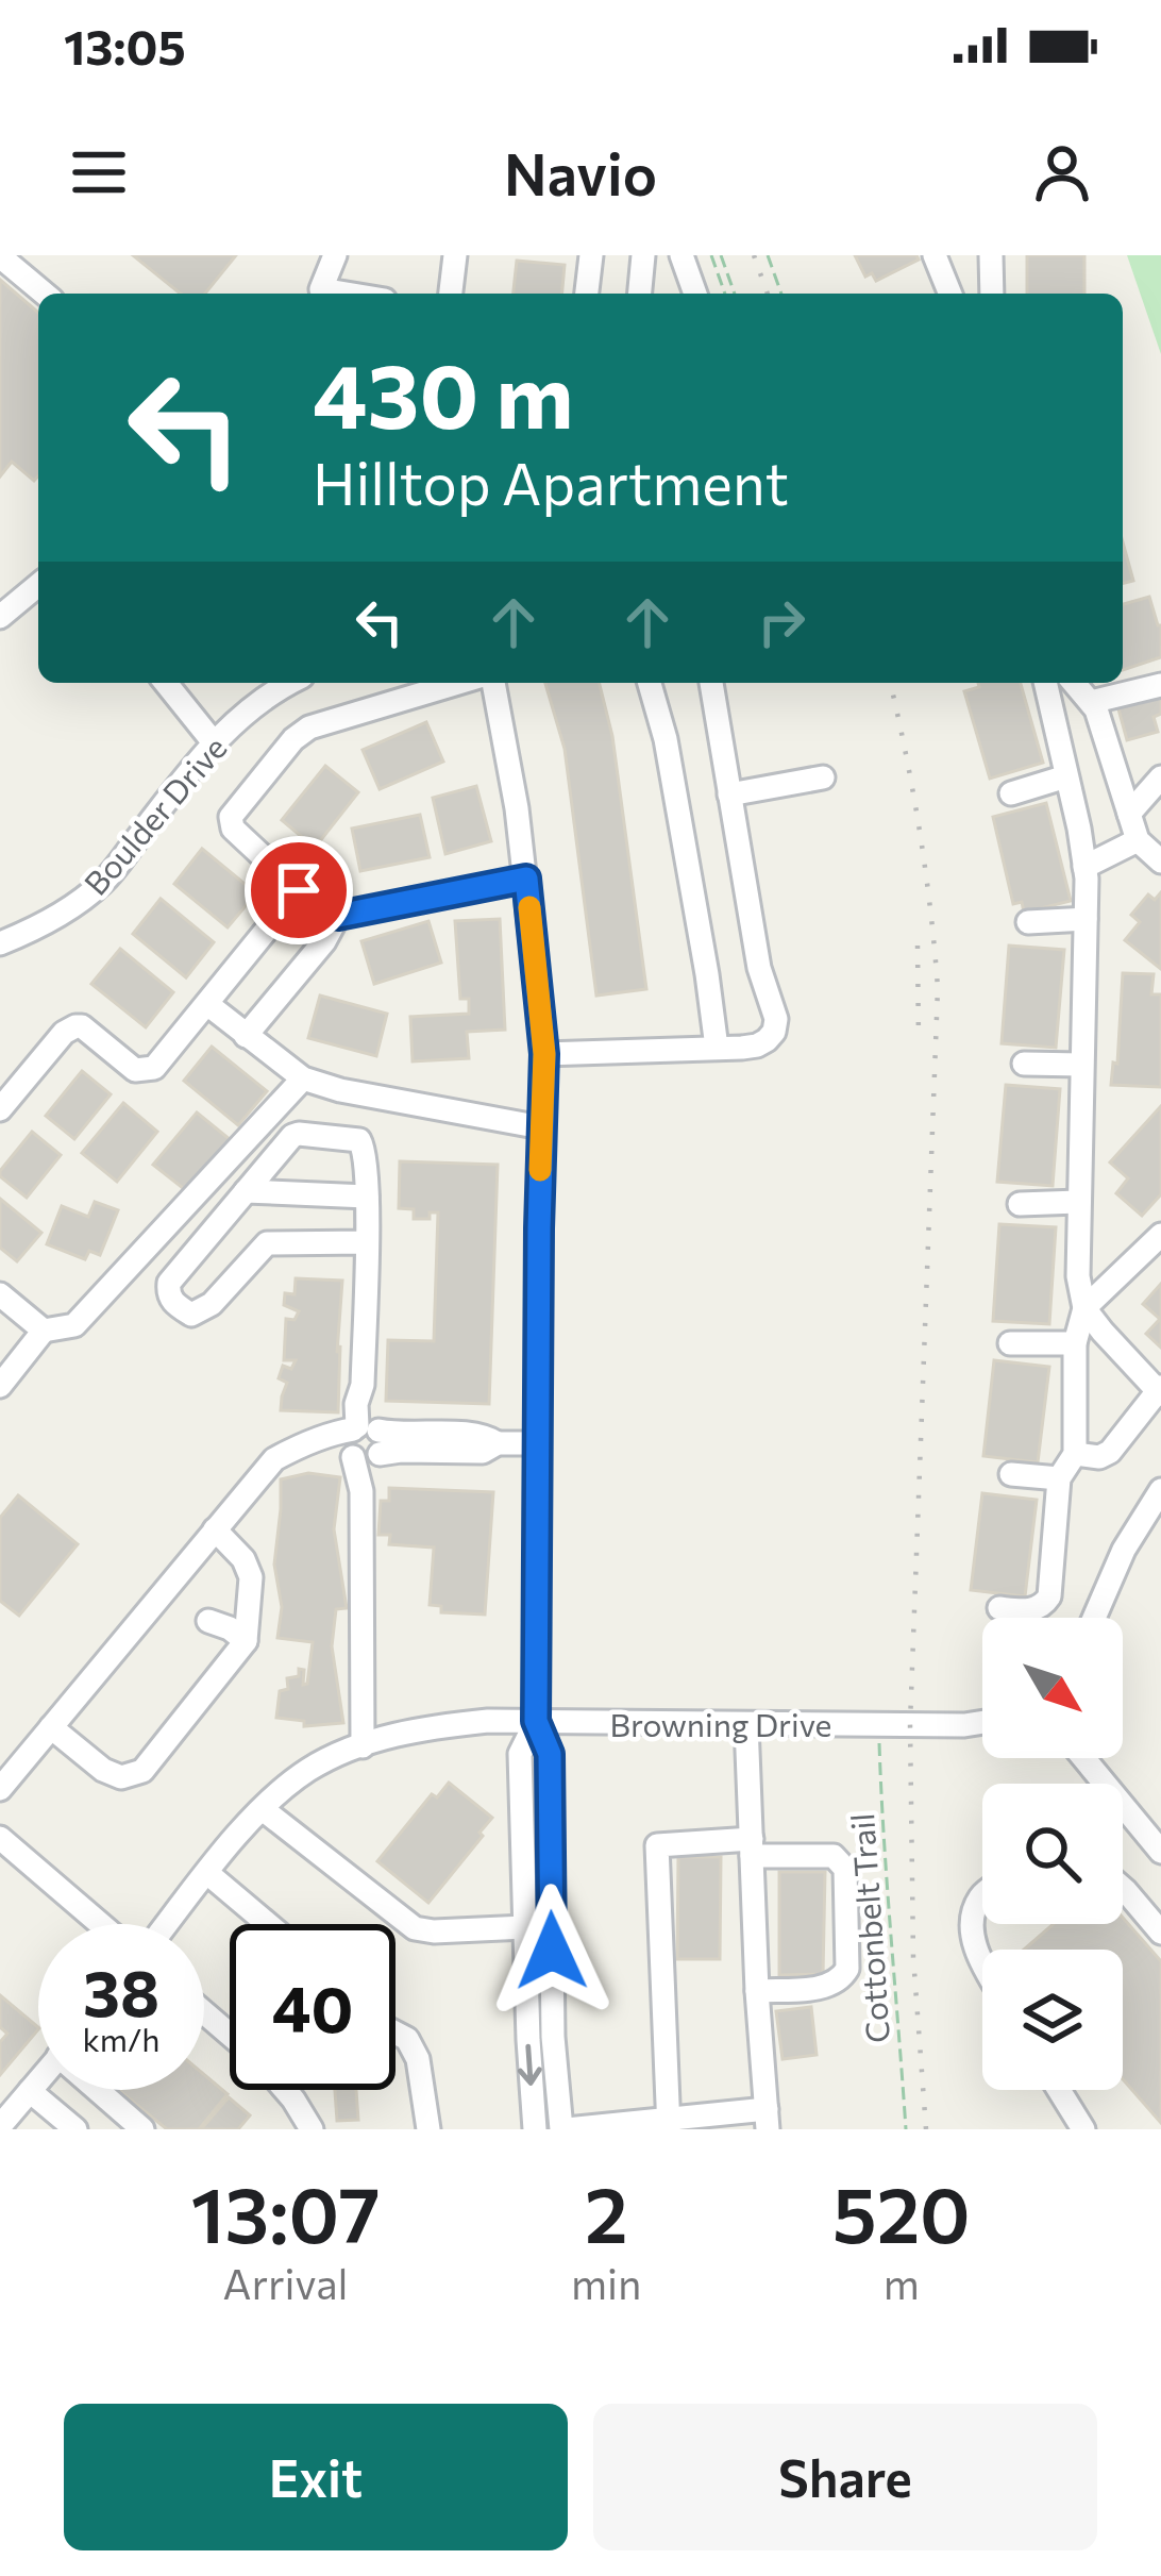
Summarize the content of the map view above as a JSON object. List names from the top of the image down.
{
  "streets": {
    "street": ["Boulder Drive", "Browning Drive"],
    "path": ["Cottonbelt Trail"]
  },
  "crossings": [
    ["Browning Drive", "Cottonbelt Trail"]
  ],
  "north": "bottom right",
  "page": {
    "status": "13:05",
    "header": "Navio",
    "turn": ["430 m", "Hilltop Apartment"],
    "speed": "38 km/h",
    "limit": "40",
    "eta": [
      "13:07",
      "Arrival",
      "2",
      "min",
      "520",
      "m"
    ],
    "buttons": ["Exit", "Share"]
  }
}
